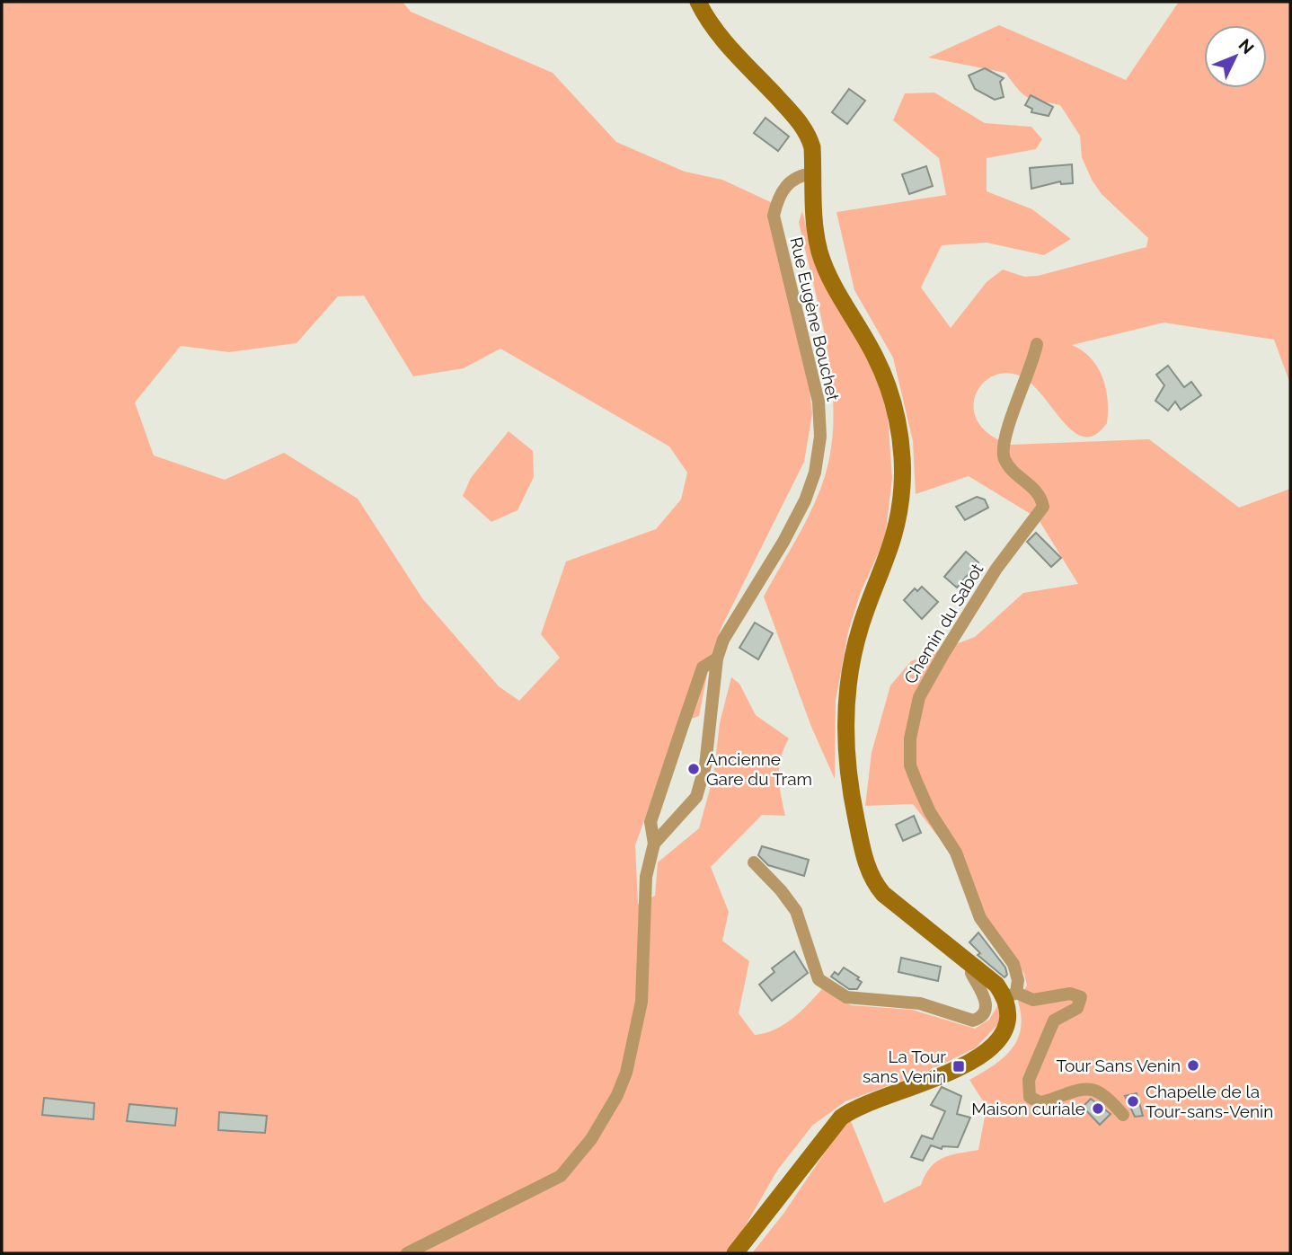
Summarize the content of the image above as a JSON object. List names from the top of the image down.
{
  "streets": {
    "street": ["Rue Eugène Bouchet", "Chemin du Sabot"]
  },
  "places": {
    "other": [
      "Ancienne Gare du Tram",
      "Tour Sans Venin",
      "Chapelle de la Tour-sans-Venin",
      "Maison curiale"
    ],
    "transit": ["La Tour sans Venin"]
  },
  "north": "top right"
}
